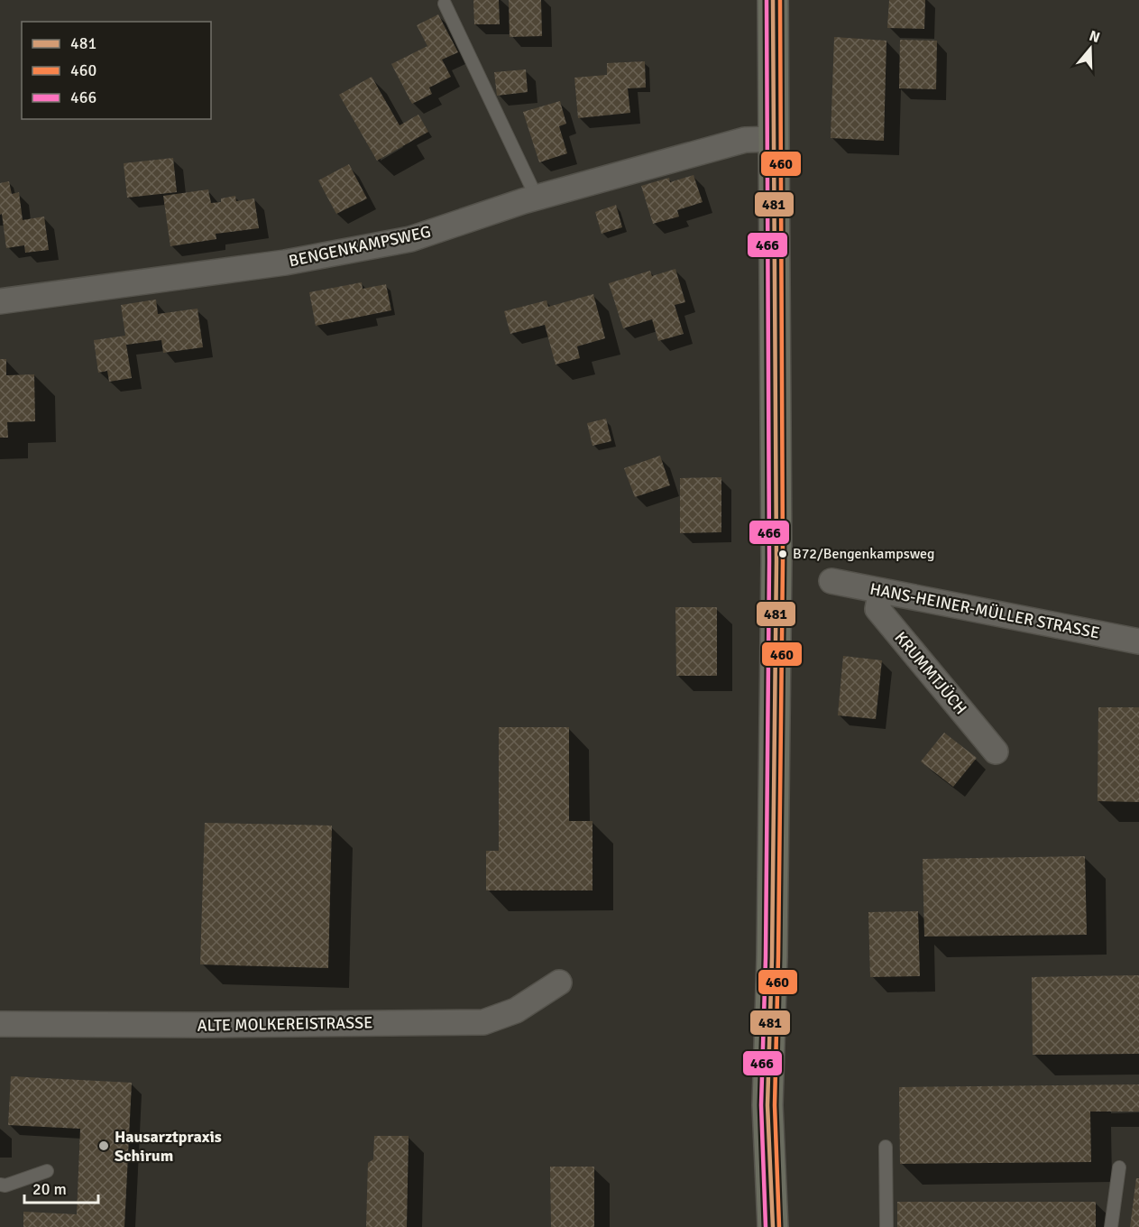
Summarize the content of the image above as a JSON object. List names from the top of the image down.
{
  "streets": {
    "street": [
      "BENGENKAMPSWEG",
      "HANS-HEINER-MÜLLER STRASSE",
      "KRUMMTJÜCH",
      "ALTE MOLKEREISTRASSE"
    ]
  },
  "crossings": [
    ["HANS-HEINER-MÜLLER STRASSE", "KRUMMTJÜCH"]
  ],
  "places": ["B72/Bengenkampsweg", "Hausarztpraxis Schirum"],
  "lines": ["transit line 481", "transit line 460", "transit line 466"],
  "legend": ["481", "460", "466"],
  "scale_bar": "20 m",
  "north": "top"
}
